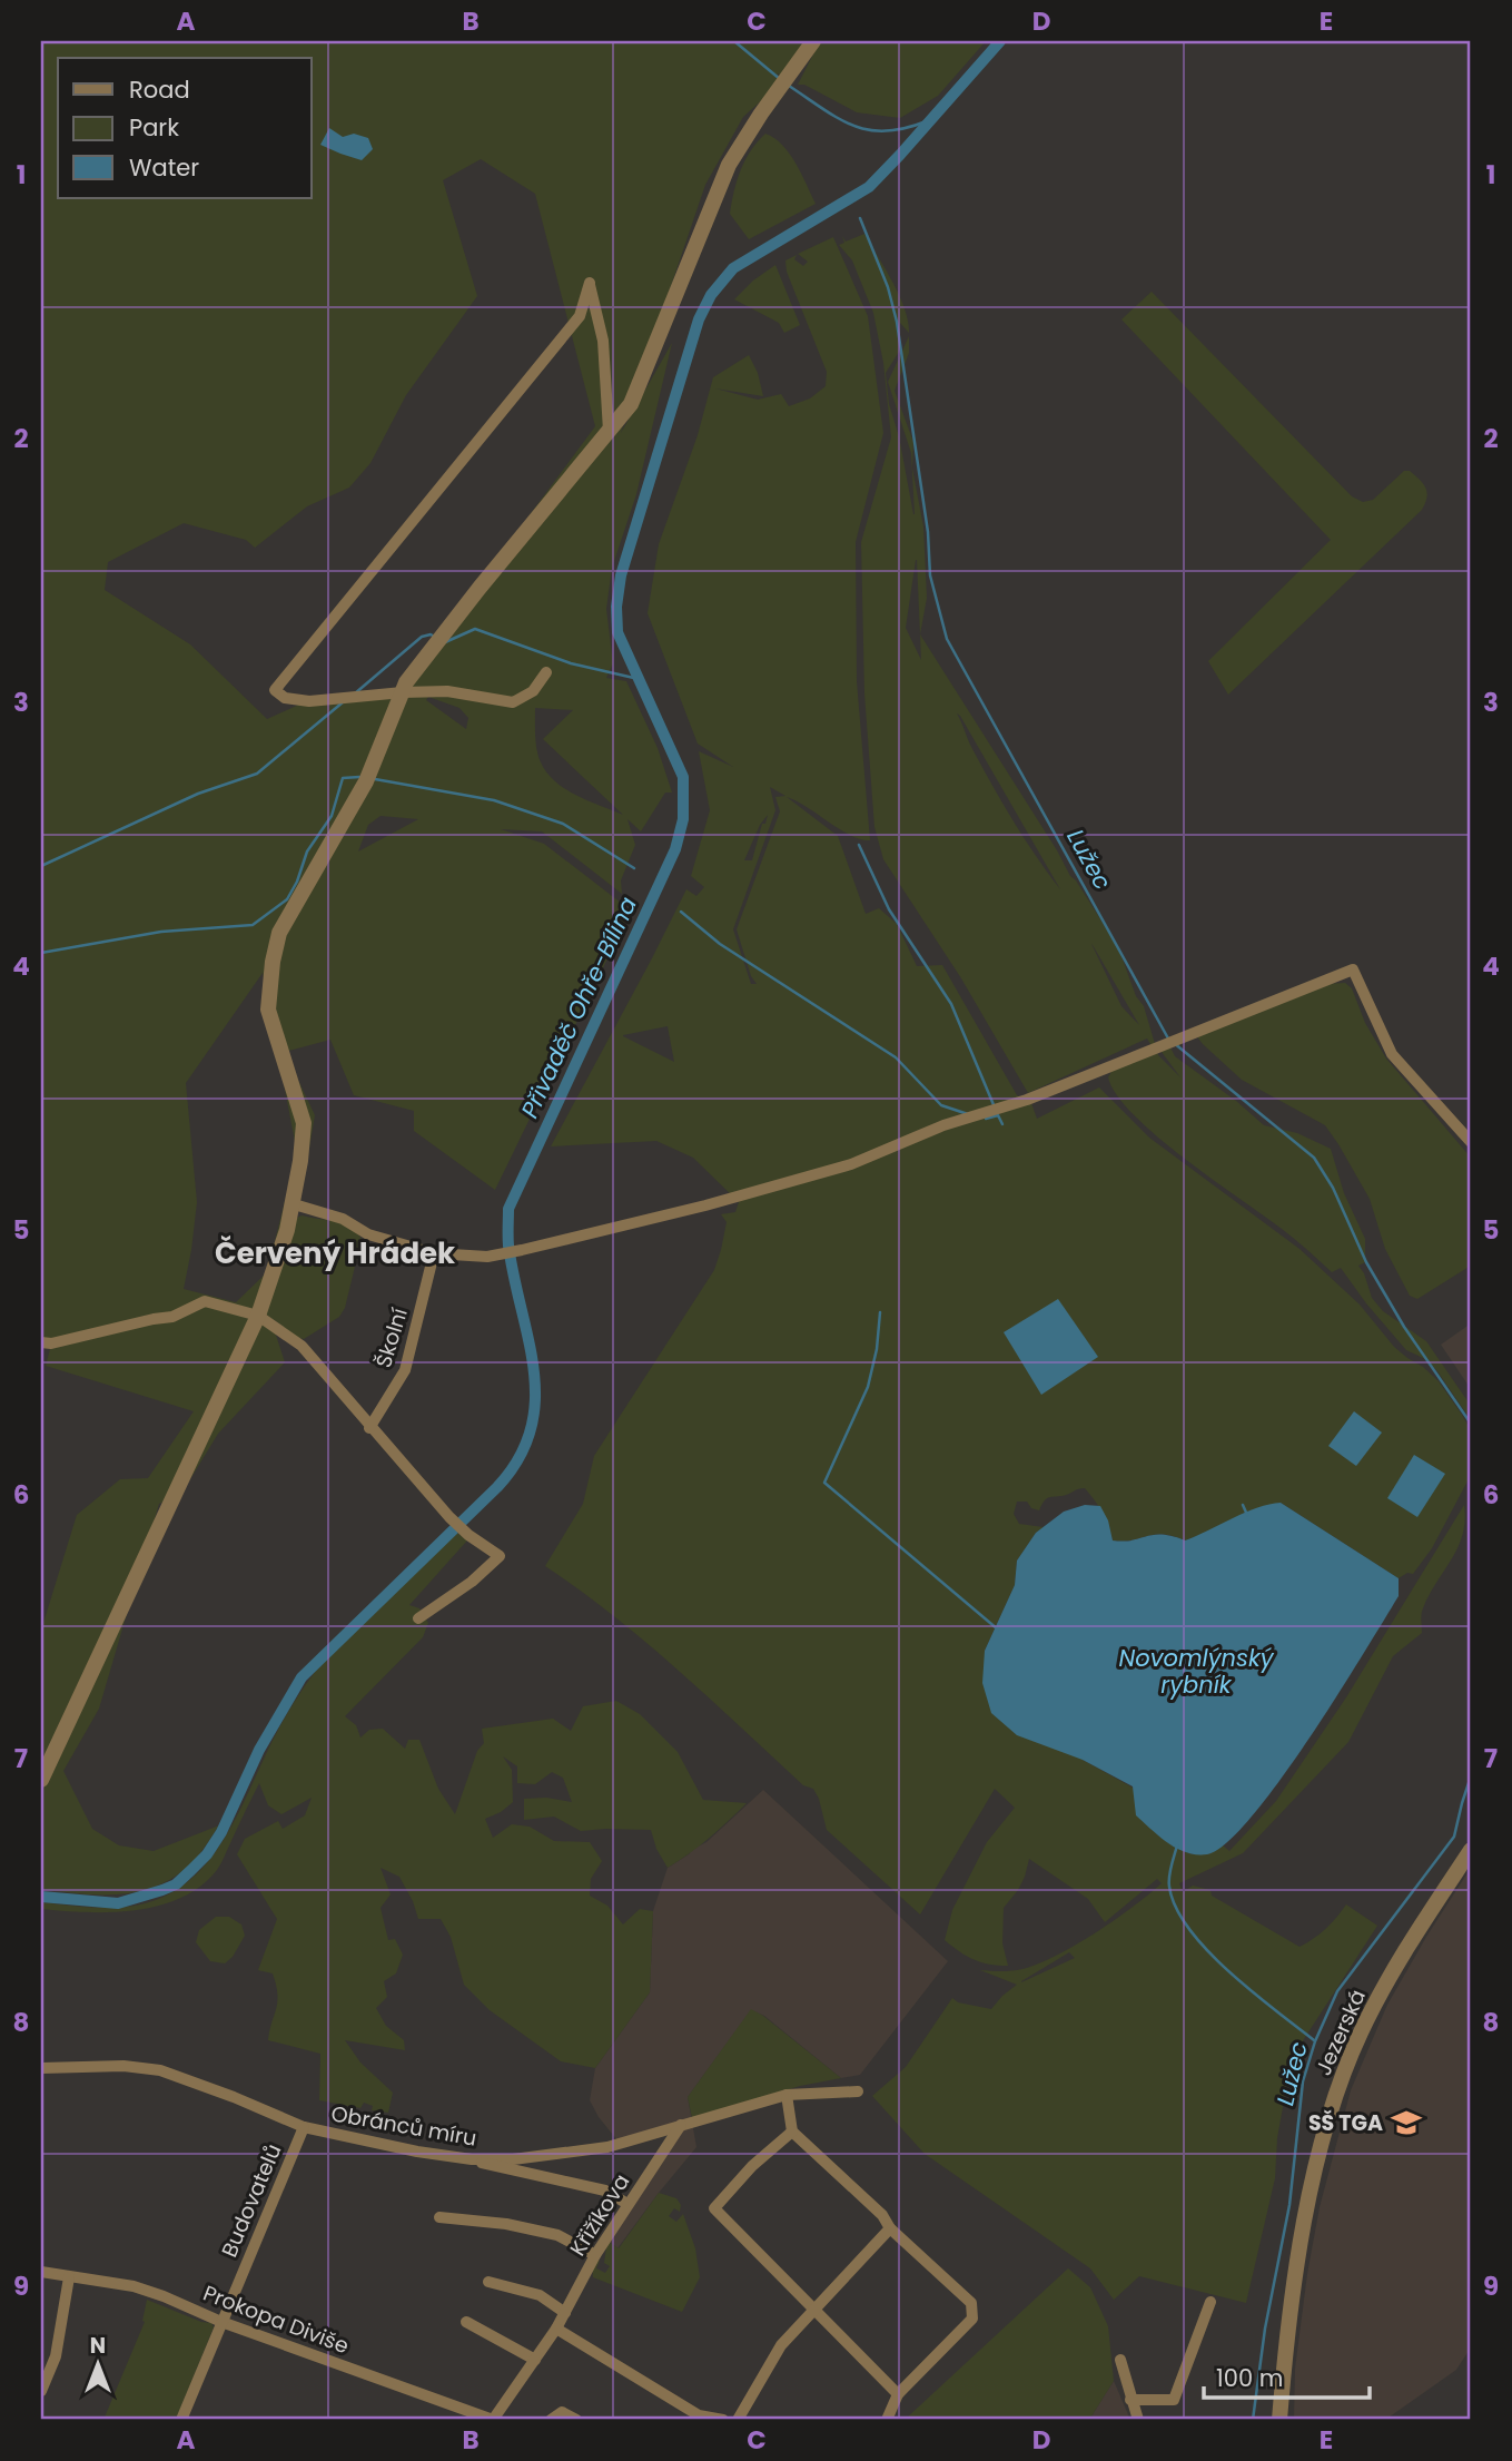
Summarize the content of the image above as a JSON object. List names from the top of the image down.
{
  "streets": {
    "street": [
      "Školní",
      "Jezerská",
      "Obránců míru",
      "Budovatelů",
      "Křižíkova",
      "Prokopa Diviše"
    ]
  },
  "crossings": [
    ["Obránců míru", "Budovatelů"],
    ["Obránců míru", "Křižíkova"],
    ["Budovatelů", "Prokopa Diviše"],
    ["Křižíkova", "Prokopa Diviše"]
  ],
  "districts": ["Červený Hrádek"],
  "water": ["Lužec", "Přivaděč Ohře-Bílina", "Novomlýnský rybník"],
  "places": {
    "school or university": ["SŠ TGA"]
  },
  "legend": ["Road", "Park", "Water"],
  "scale_bar": "100 m",
  "north": "top",
  "grid": {
    "columns": [
      "A",
      "B",
      "C",
      "D",
      "E"
    ],
    "rows": [
      "1",
      "2",
      "3",
      "4",
      "5",
      "6",
      "7",
      "8",
      "9"
    ]
  }
}
